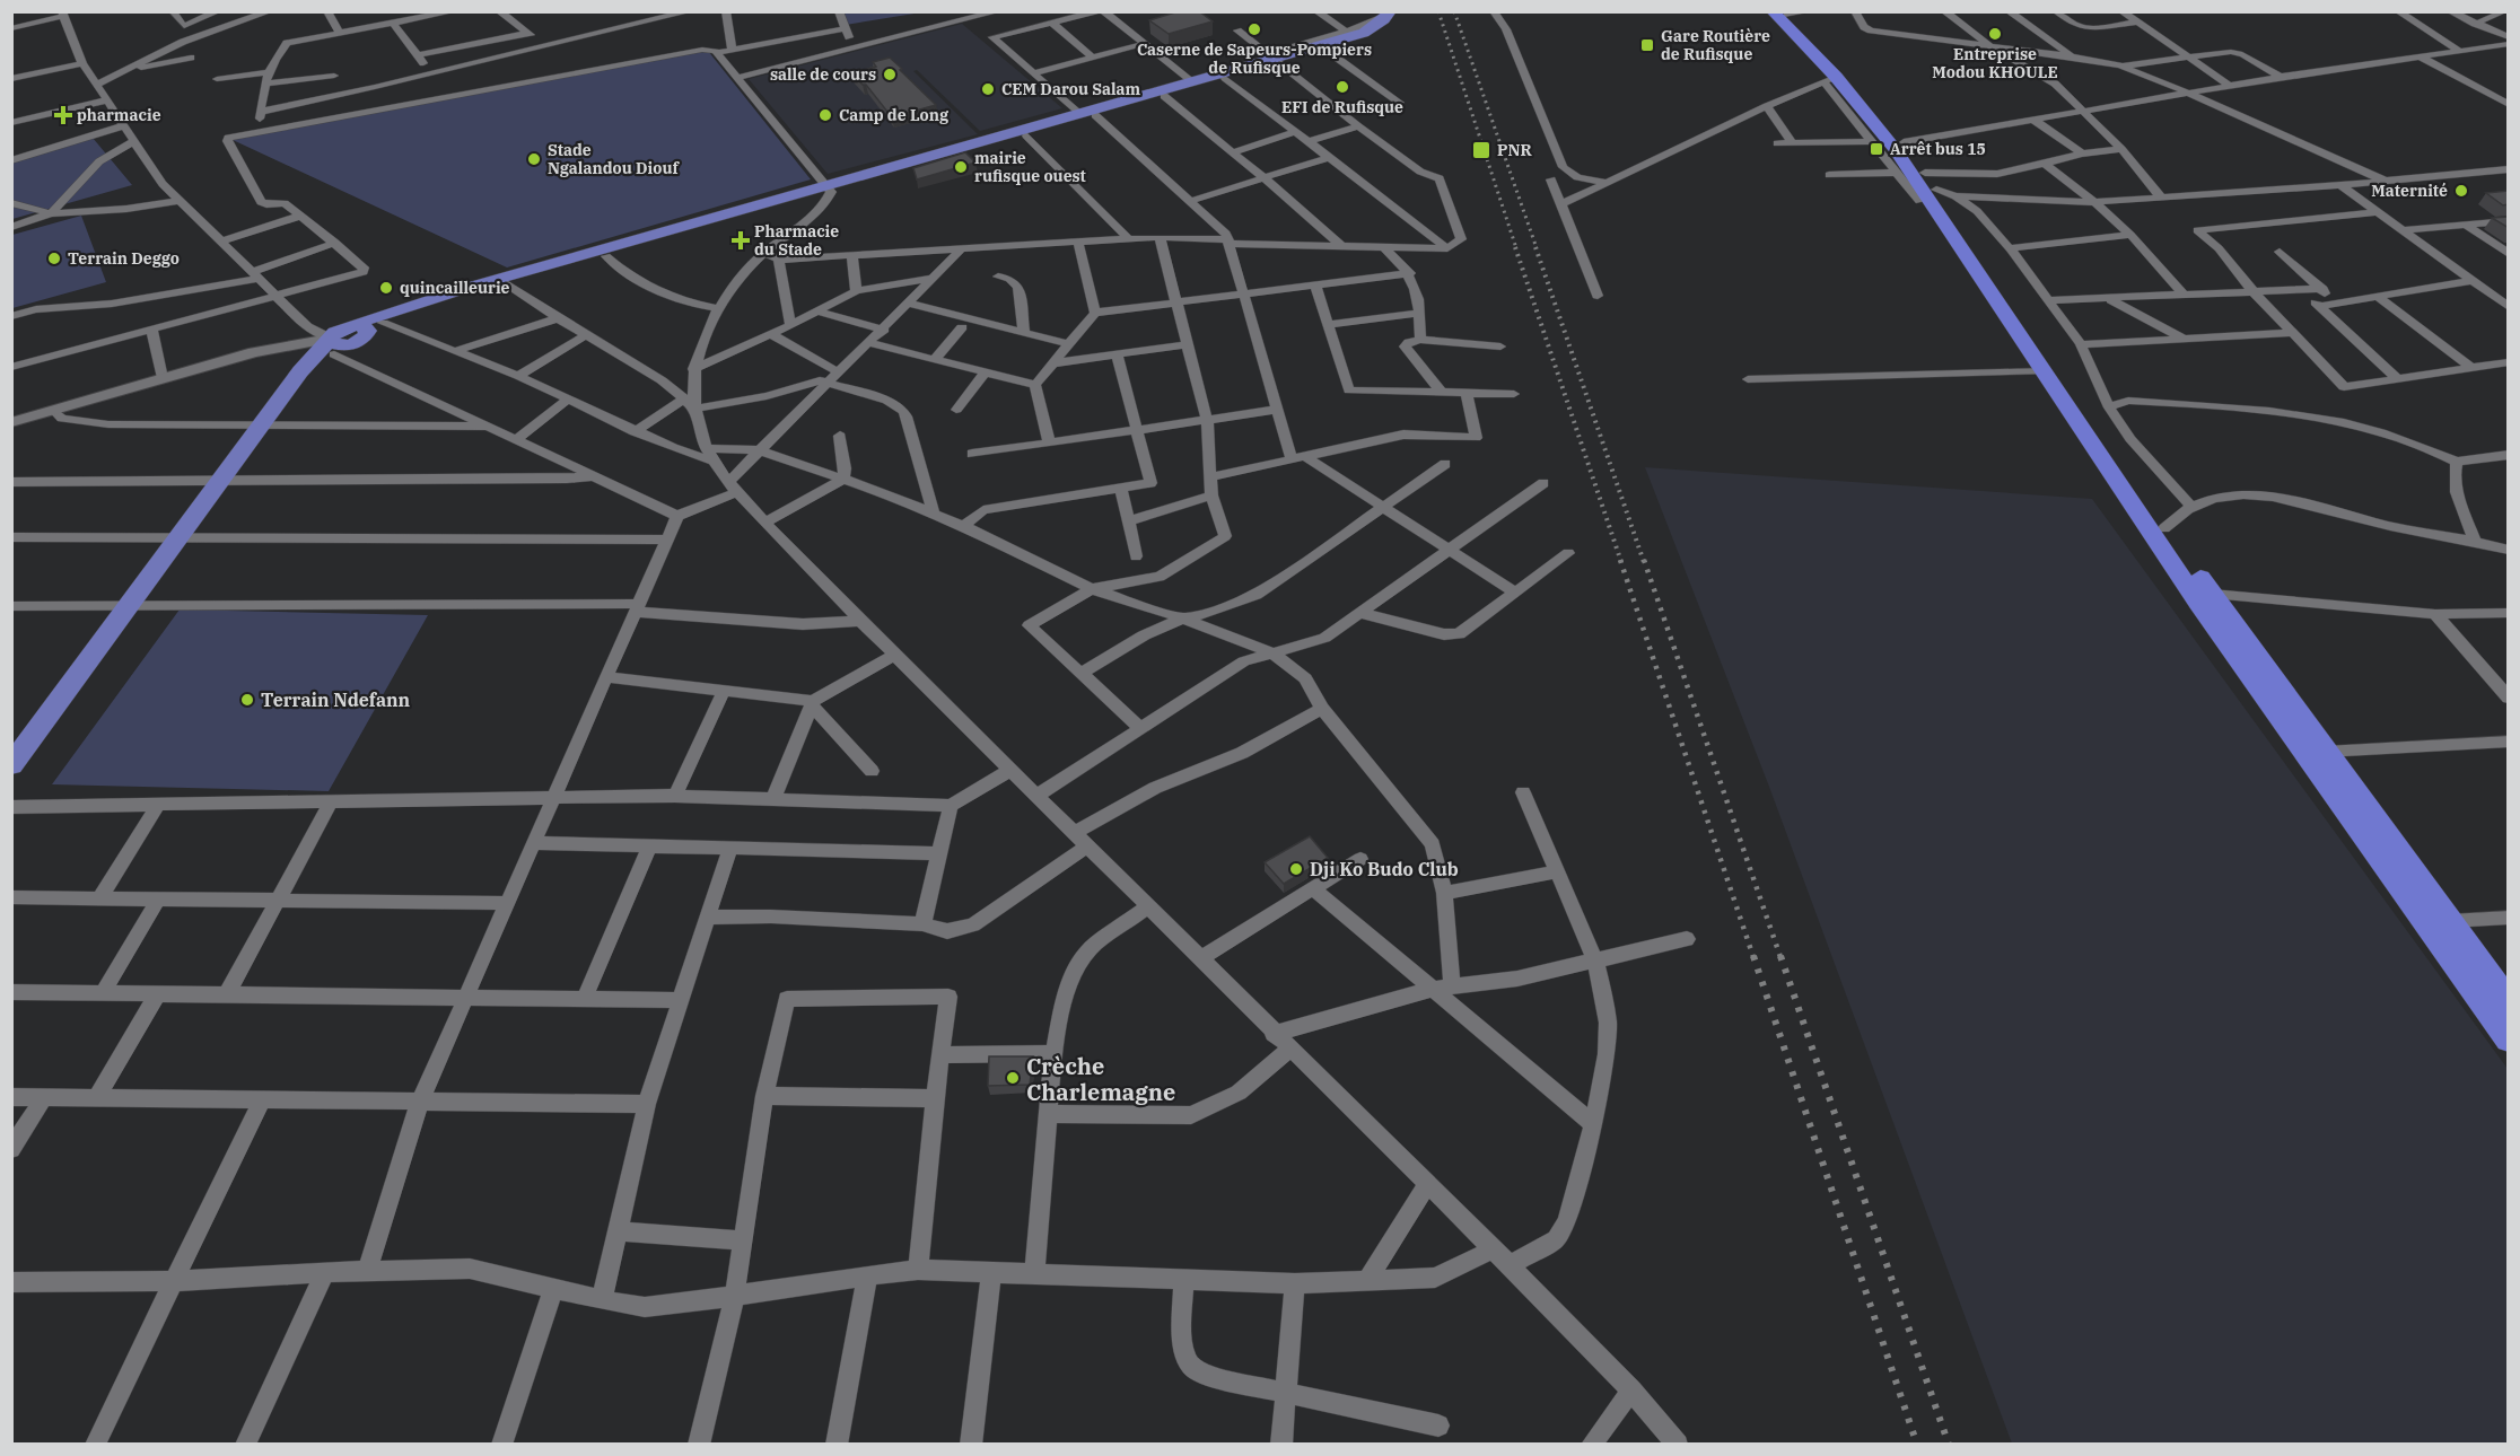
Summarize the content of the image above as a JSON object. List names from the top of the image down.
{
  "places": {
    "other": [
      "Caserne de Sapeurs-Pompiers de Rufisque",
      "Entreprise Modou KHOULE",
      "salle de cours",
      "EFI de Rufisque",
      "CEM Darou Salam",
      "Camp de Long",
      "Stade Ngalandou Diouf",
      "mairie rufisque ouest",
      "Maternité",
      "Terrain Deggo",
      "quincailleurie",
      "Terrain Ndefann",
      "Dji Ko Budo Club",
      "Crèche Charlemagne"
    ],
    "transit": ["Gare Routière de Rufisque", "Arrêt bus 15", "PNR"],
    "health": ["pharmacie", "Pharmacie du Stade"]
  }
}
